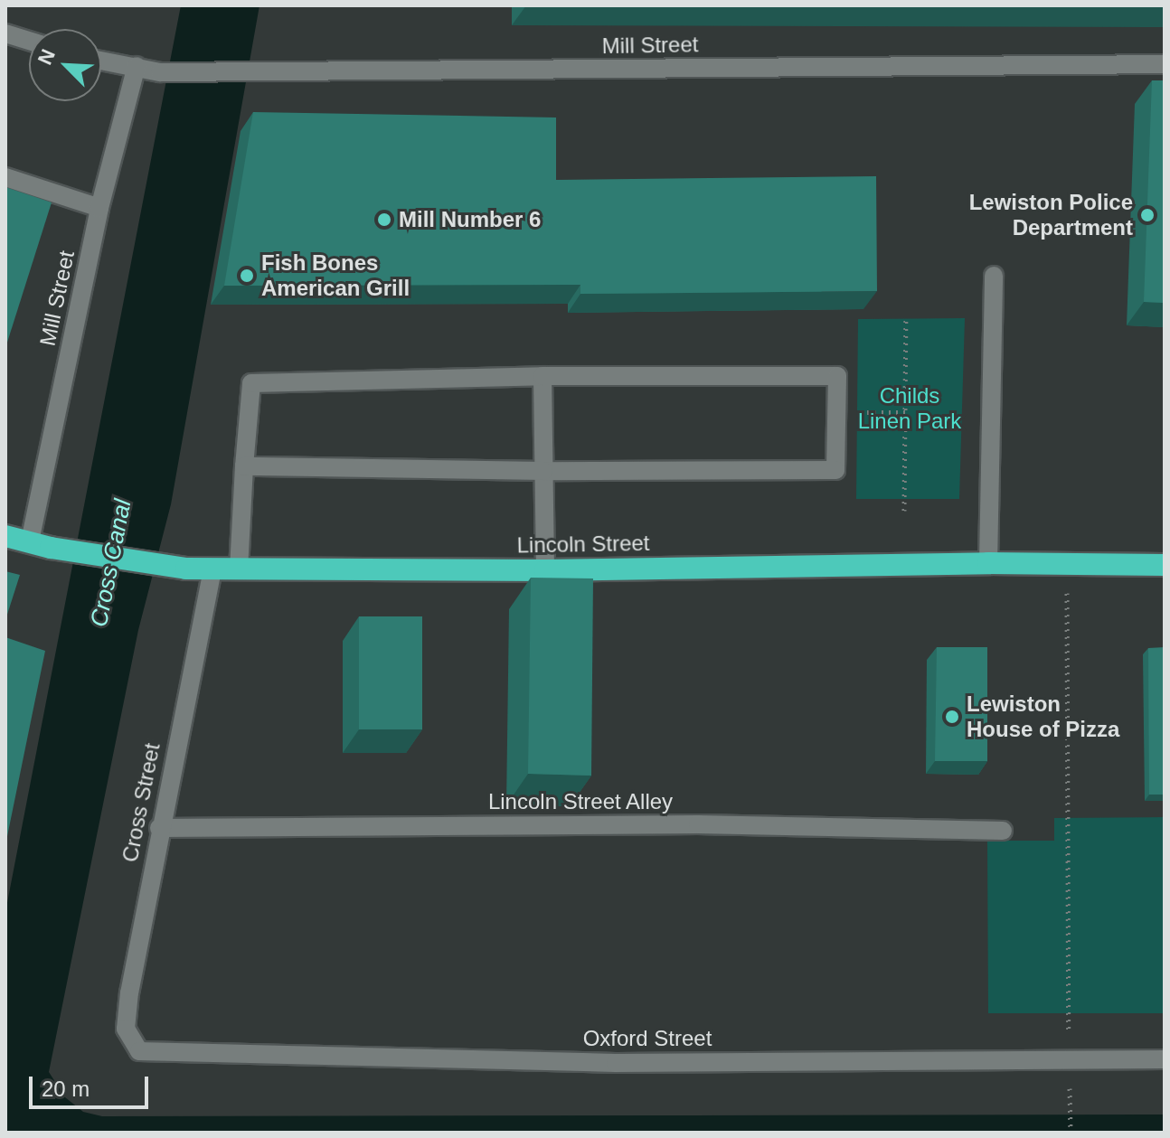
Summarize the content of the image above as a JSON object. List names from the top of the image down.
{
  "streets": {
    "highway": ["Lincoln Street"],
    "street": [
      "Mill Street",
      "Lincoln Street Alley",
      "Cross Street",
      "Oxford Street"
    ]
  },
  "crossings": [
    ["Mill Street", "Lincoln Street"],
    ["Lincoln Street", "Cross Street"],
    ["Lincoln Street Alley", "Cross Street"],
    ["Cross Street", "Oxford Street"]
  ],
  "water": ["Cross Canal"],
  "parks": ["Childs Linen Park"],
  "places": [
    "Lewiston Police Department",
    "Mill Number 6",
    "Fish Bones American Grill",
    "Lewiston House of Pizza"
  ],
  "scale_bar": "20 m",
  "north": "top left"
}
